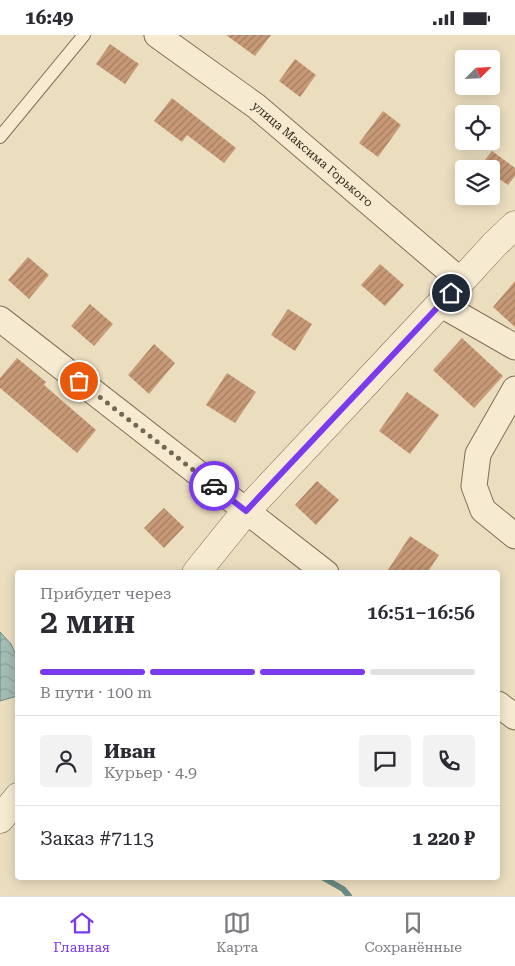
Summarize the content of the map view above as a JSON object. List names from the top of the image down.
{
  "streets": {
    "street": ["улица Максима Горького"]
  },
  "north": "top right",
  "page": {
    "status": "16:49",
    "heading": ["2 мин", "Прибудет через", "16:51–16:56"],
    "panel": [
      "Иван",
      "Курьер · 4.9",
      "Заказ #7113",
      "1 220 ₽"
    ],
    "bar": "В пути · 100 m",
    "tabs": ["Главная", "Карта", "Сохранённые"]
  }
}
